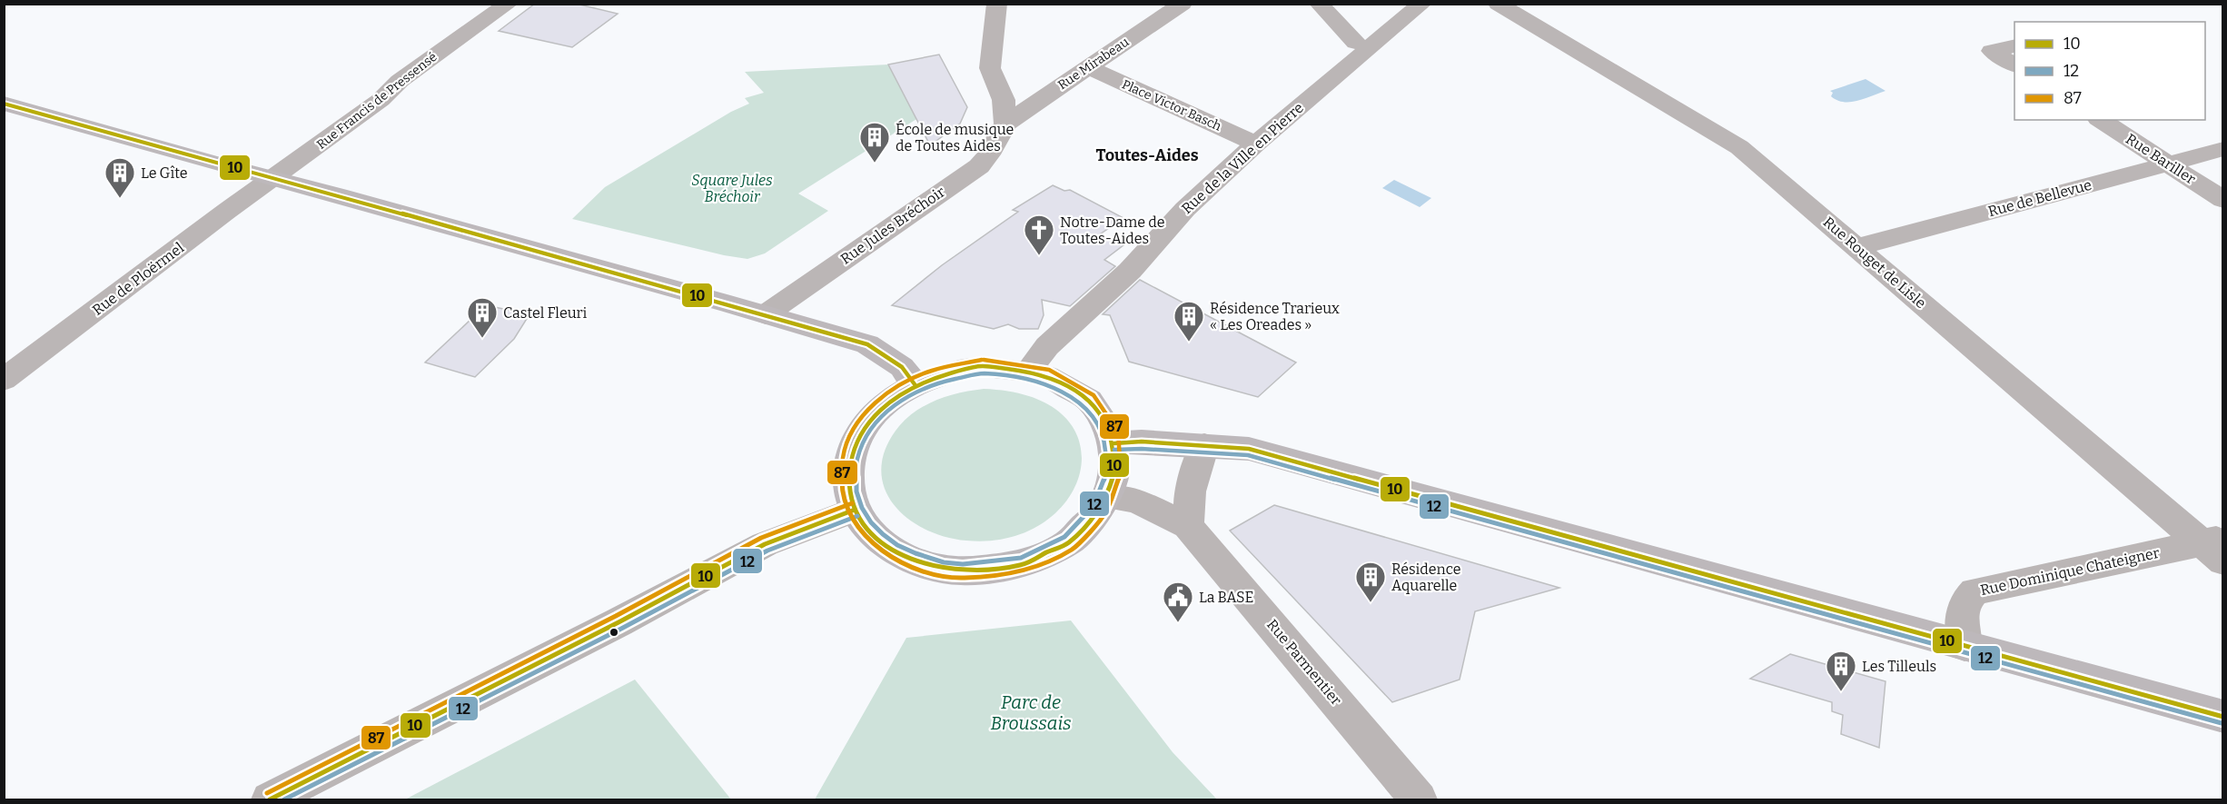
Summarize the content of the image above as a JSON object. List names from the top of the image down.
{
  "streets": {
    "street": [
      "Rue Mirabeau",
      "Rue Francis de Pressensé",
      "Place Victor Basch",
      "Rue de la Ville en Pierre",
      "Rue Bariller",
      "Rue de Bellevue",
      "Rue Jules Bréchoir",
      "Rue Rouget de Lisle",
      "Rue de Ploërmel",
      "Rue Dominique Chateigner",
      "Rue Parmentier"
    ]
  },
  "crossings": [
    ["Rue Mirabeau", "Place Victor Basch"],
    ["Rue Mirabeau", "Rue Jules Bréchoir"],
    ["Rue Francis de Pressensé", "Rue de Ploërmel"],
    ["Place Victor Basch", "Rue de la Ville en Pierre"],
    ["Rue Bariller", "Rue de Bellevue"],
    ["Rue de Bellevue", "Rue Rouget de Lisle"],
    ["Rue Rouget de Lisle", "Rue Dominique Chateigner"]
  ],
  "districts": ["Toutes-Aides"],
  "parks": ["Square Jules Bréchoir", "Parc de Broussais"],
  "places": {
    "building": [
      "École de musique de Toutes Aides",
      "Le Gîte",
      "Castel Fleuri",
      "Résidence Trarieux « Les Oreades »",
      "Résidence Aquarelle",
      "Les Tilleuls"
    ],
    "church": ["Notre-Dame de Toutes-Aides"],
    "public building": ["La BASE"]
  },
  "lines": ["transit line 10", "transit line 87", "transit line 12"],
  "legend": ["10", "12", "87"]
}
